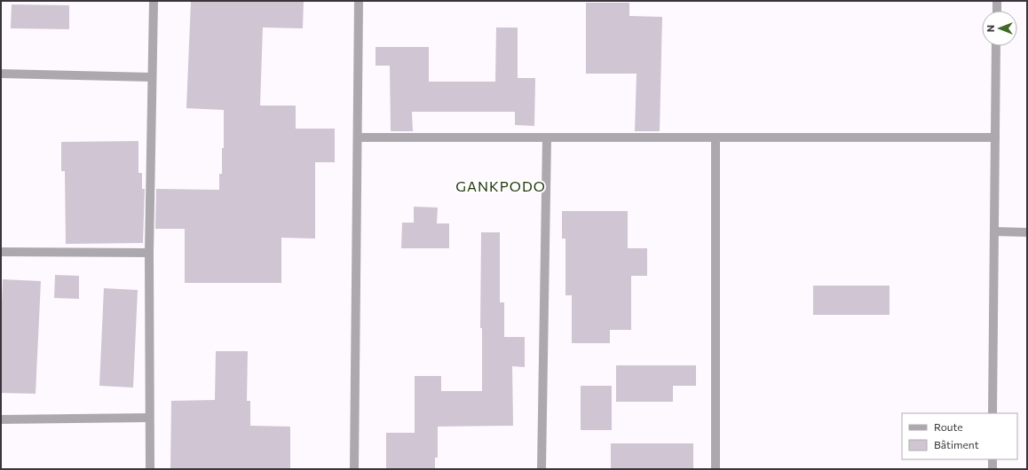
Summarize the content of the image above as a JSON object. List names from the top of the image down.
{
  "districts": ["GANKPODO"],
  "legend": ["Route", "Bâtiment"],
  "north": "left"
}
